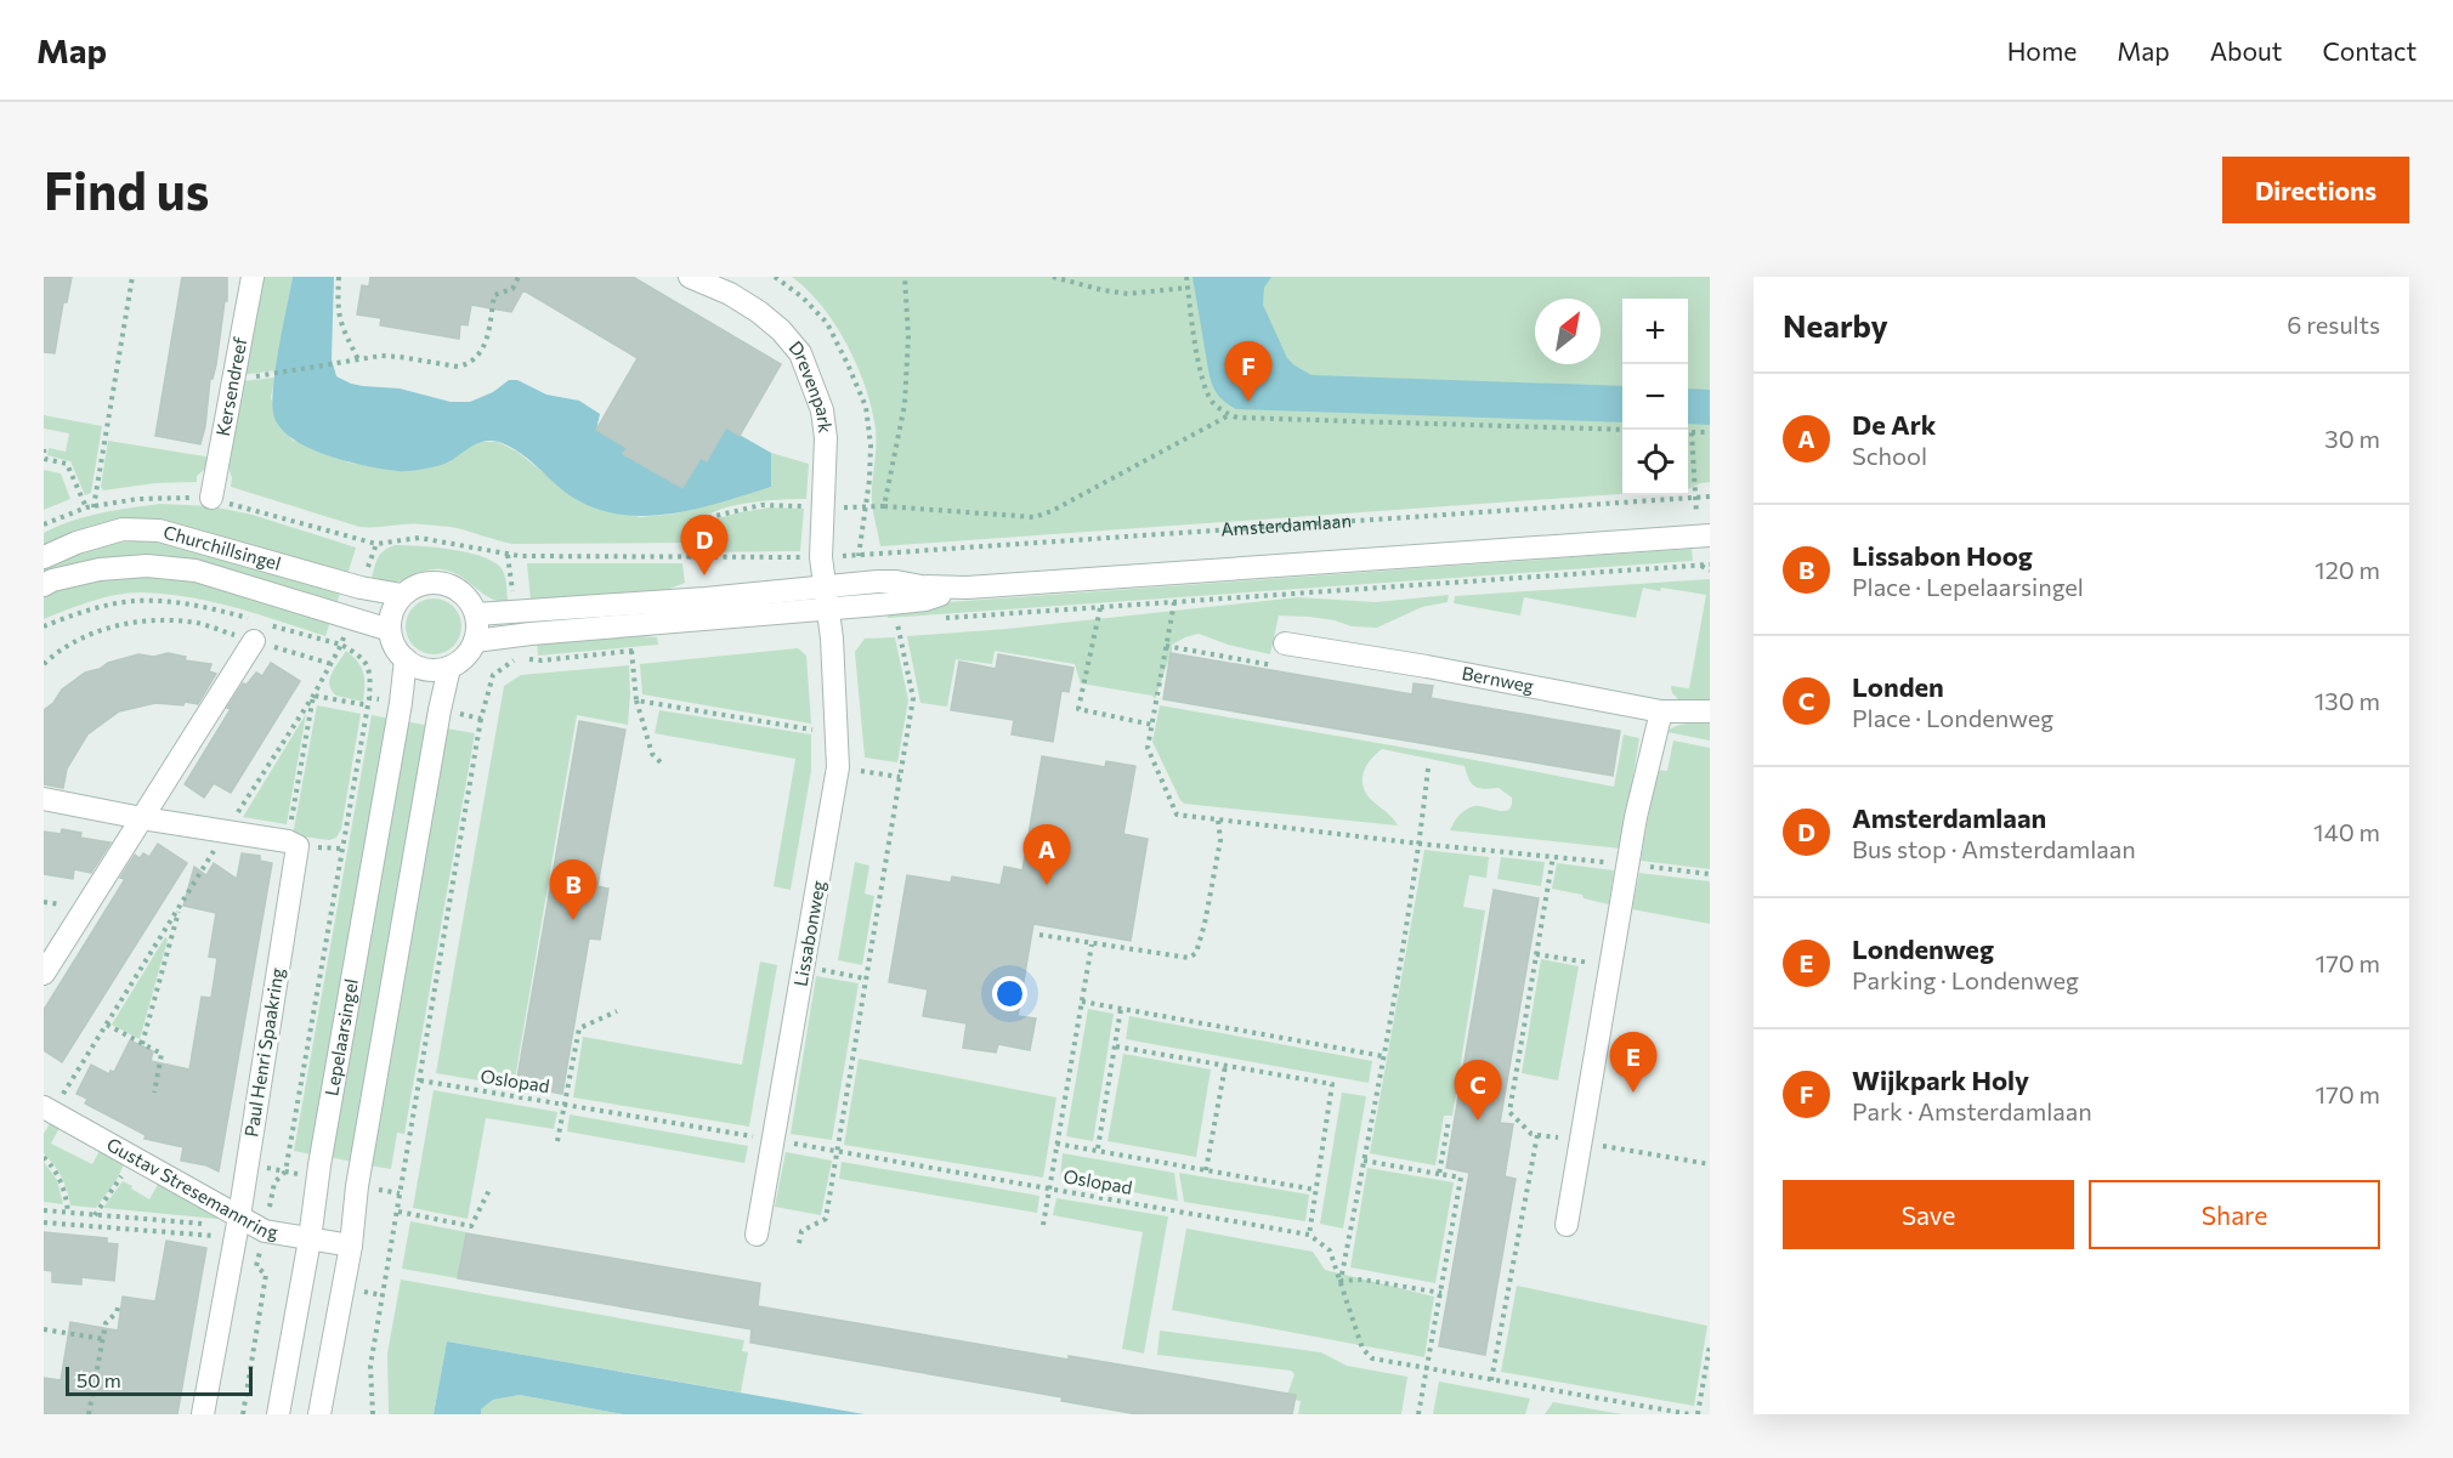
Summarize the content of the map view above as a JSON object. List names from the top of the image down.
{
  "streets": {
    "street": [
      "Kersendreef",
      "Drevenpark",
      "Churchillsingel",
      "Bernweg",
      "Lissabonweg",
      "Lepelaarsingel",
      "Paul Henri Spaakring",
      "Gustav Stresemannring"
    ],
    "path": ["Amsterdamlaan", "Oslopad"]
  },
  "crossings": [
    ["Drevenpark", "Amsterdamlaan"],
    ["Amsterdamlaan", "Churchillsingel"],
    ["Churchillsingel", "Lepelaarsingel"],
    ["Lissabonweg", "Oslopad"],
    ["Lepelaarsingel", "Gustav Stresemannring"],
    ["Paul Henri Spaakring", "Gustav Stresemannring"]
  ],
  "scale_bar": "50 m",
  "north": "top right",
  "page": {
    "header": "Map",
    "nav": [
      "Home",
      "Map",
      "About",
      "Contact"
    ],
    "buttons": [
      "Directions",
      ["Save", "Share"]
    ],
    "title": "Find us",
    "heading": ["Nearby", "6 results"],
    "map_buttons": ["+", "−"],
    "pins": [
      "F",
      "D",
      "A",
      "B",
      "E",
      "C"
    ],
    "list": [
      {
        "mark": "A",
        "name": "De Ark",
        "note": "School",
        "value": "30 m"
      },
      {
        "mark": "B",
        "name": "Lissabon Hoog",
        "note": "Place · Lepelaarsingel",
        "value": "120 m"
      },
      {
        "mark": "C",
        "name": "Londen",
        "note": "Place · Londenweg",
        "value": "130 m"
      },
      {
        "mark": "D",
        "name": "Amsterdamlaan",
        "note": "Bus stop · Amsterdamlaan",
        "value": "140 m"
      },
      {
        "mark": "E",
        "name": "Londenweg",
        "note": "Parking · Londenweg",
        "value": "170 m"
      },
      {
        "mark": "F",
        "name": "Wijkpark Holy",
        "note": "Park · Amsterdamlaan",
        "value": "170 m"
      }
    ],
    "scale": "50 m"
  }
}
